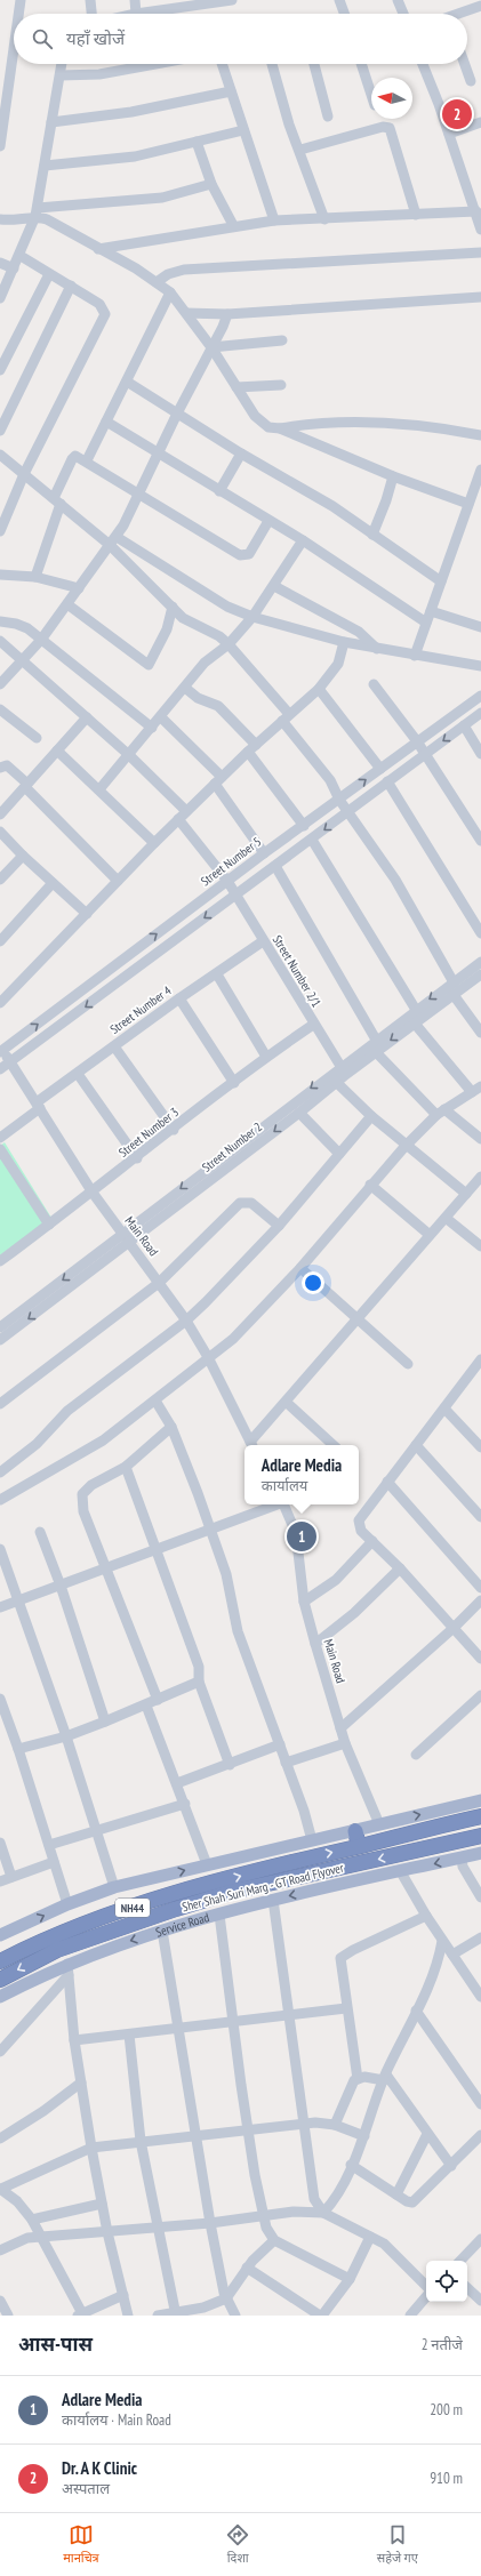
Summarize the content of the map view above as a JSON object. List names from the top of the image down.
{
  "streets": {
    "highway": ["Sher Shah Suri Marg - GT Road Flyover", "NH44"],
    "main road": ["Service Road"],
    "street": [
      "Street Number 5",
      "Street Number 2/1",
      "Street Number 4",
      "Street Number 3",
      "Street Number 2",
      "Main Road"
    ]
  },
  "crossings": [
    ["Street Number 5", "Street Number 2/1"],
    ["Street Number 5", "Main Road"],
    ["Street Number 2/1", "Street Number 4"],
    ["Street Number 2/1", "Street Number 3"],
    ["Street Number 2/1", "Street Number 2"],
    ["Street Number 4", "Main Road"],
    ["Street Number 3", "Main Road"],
    ["Street Number 2", "Main Road"],
    ["Sher Shah Suri Marg - GT Road Flyover", "NH44"]
  ],
  "north": "left",
  "page": {
    "search": "यहाँ खोजें",
    "pins": ["2", "1"],
    "popup": ["Adlare Media", "कार्यालय"],
    "heading": ["आस-पास", "2 नतीजे"],
    "list": [
      {
        "mark": "1",
        "name": "Adlare Media",
        "note": "कार्यालय · Main Road",
        "value": "200 m"
      },
      {
        "mark": "2",
        "name": "Dr. A K Clinic",
        "note": "अस्पताल",
        "value": "910 m"
      }
    ],
    "nav": ["मानचित्र", "दिशा", "सहेजे गए"]
  }
}
